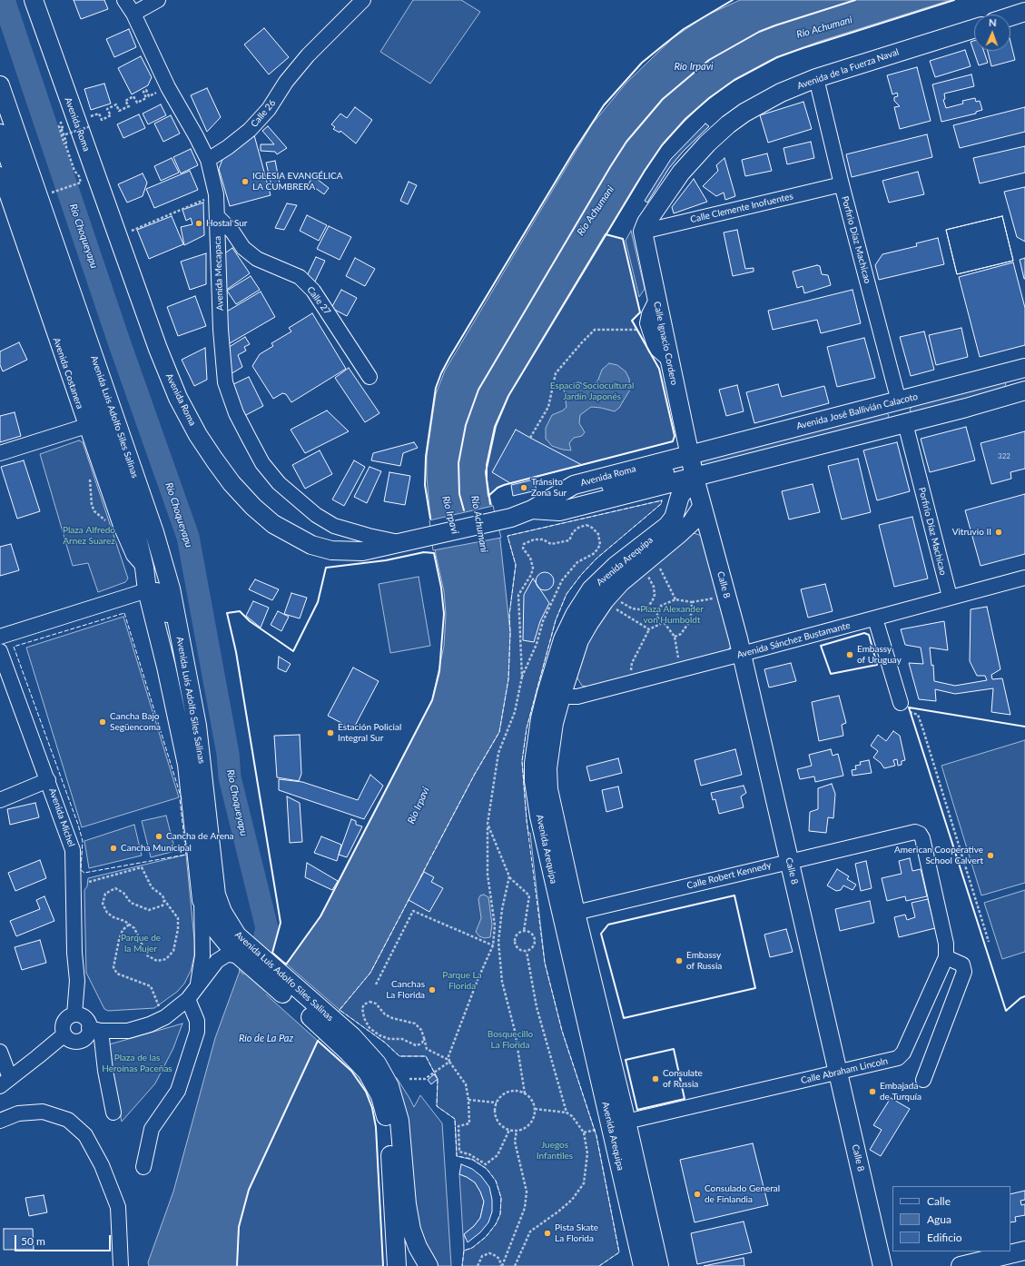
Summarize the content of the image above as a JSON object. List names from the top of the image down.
{
  "streets": {
    "main road": [
      "Avenida de la Fuerza Naval",
      "Avenida Roma",
      "Calle Ignacio Cordero",
      "Avenida José Ballivián Calacoto",
      "Avenida Luis Adolfo Siles Salinas",
      "Avenida Arequipa",
      "Calle 8"
    ],
    "street": [
      "Calle 26",
      "Calle Clemente Inofuentes",
      "Porfirio Díaz Machicao",
      "Avenida Mecapaca",
      "Calle 27",
      "Avenida Costanera",
      "Avenida Sánchez Bustamante",
      "Avenida Michel",
      "Calle Robert Kennedy",
      "Calle Abraham Lincoln"
    ]
  },
  "crossings": [
    ["Avenida de la Fuerza Naval", "Calle Clemente Inofuentes"],
    ["Avenida de la Fuerza Naval", "Porfirio Díaz Machicao"],
    ["Avenida de la Fuerza Naval", "Calle Ignacio Cordero"],
    ["Calle 26", "Avenida Mecapaca"],
    ["Avenida Roma", "Avenida Mecapaca"],
    ["Avenida Roma", "Calle Ignacio Cordero"],
    ["Avenida Roma", "Avenida José Ballivián Calacoto"],
    ["Avenida Roma", "Avenida Arequipa"],
    ["Avenida Roma", "Calle 8"],
    ["Calle Clemente Inofuentes", "Porfirio Díaz Machicao"],
    ["Calle Clemente Inofuentes", "Calle Ignacio Cordero"],
    ["Porfirio Díaz Machicao", "Avenida José Ballivián Calacoto"],
    ["Porfirio Díaz Machicao", "Avenida Sánchez Bustamante"],
    ["Avenida Mecapaca", "Calle 27"],
    ["Calle Ignacio Cordero", "Avenida José Ballivián Calacoto"],
    ["Calle Ignacio Cordero", "Avenida Arequipa"],
    ["Calle Ignacio Cordero", "Calle 8"],
    ["Avenida Costanera", "Avenida Luis Adolfo Siles Salinas"],
    ["Avenida Arequipa", "Calle 8"],
    ["Avenida Arequipa", "Avenida Sánchez Bustamante"],
    ["Avenida Arequipa", "Calle Robert Kennedy"],
    ["Avenida Arequipa", "Calle Abraham Lincoln"],
    ["Calle 8", "Avenida Sánchez Bustamante"],
    ["Calle 8", "Calle Robert Kennedy"],
    ["Calle 8", "Calle Abraham Lincoln"],
    ["Calle Robert Kennedy", "Calle Abraham Lincoln"]
  ],
  "water": [
    "Río Achumani",
    "Río Irpavi",
    "Río Choqueyapu",
    "Río de La Paz"
  ],
  "parks": [
    "Espacio Sociocultural Jardín Japonés",
    "Plaza Alfredo Arnez Suarez",
    "Plaza Alexander von Humboldt",
    "Parque de la Mujer",
    "Parque La Florida",
    "Bosquecillo La Florida",
    "Plaza de las Heroínas Paceñas",
    "Juegos Infantiles"
  ],
  "places": [
    "IGLESIA EVANGÉLICA LA CUMBRERA",
    "Hostal Sur",
    "Tránsito Zona Sur",
    "Vitruvio II",
    "Embassy of Uruguay",
    "Cancha Bajo Següencoma",
    "Estación Policial Integral Sur",
    "Cancha de Arena",
    "Cancha Municipal",
    "American Cooperative School Calvert",
    "Embassy of Russia",
    "Canchas La Florida",
    "Consulate of Russia",
    "Embajada de Turquía",
    "Consulado General de Finlandia",
    "Pista Skate La Florida"
  ],
  "house_numbers": ["322"],
  "legend": ["Calle", "Agua", "Edificio"],
  "scale_bar": "50 m",
  "north": "top"
}
